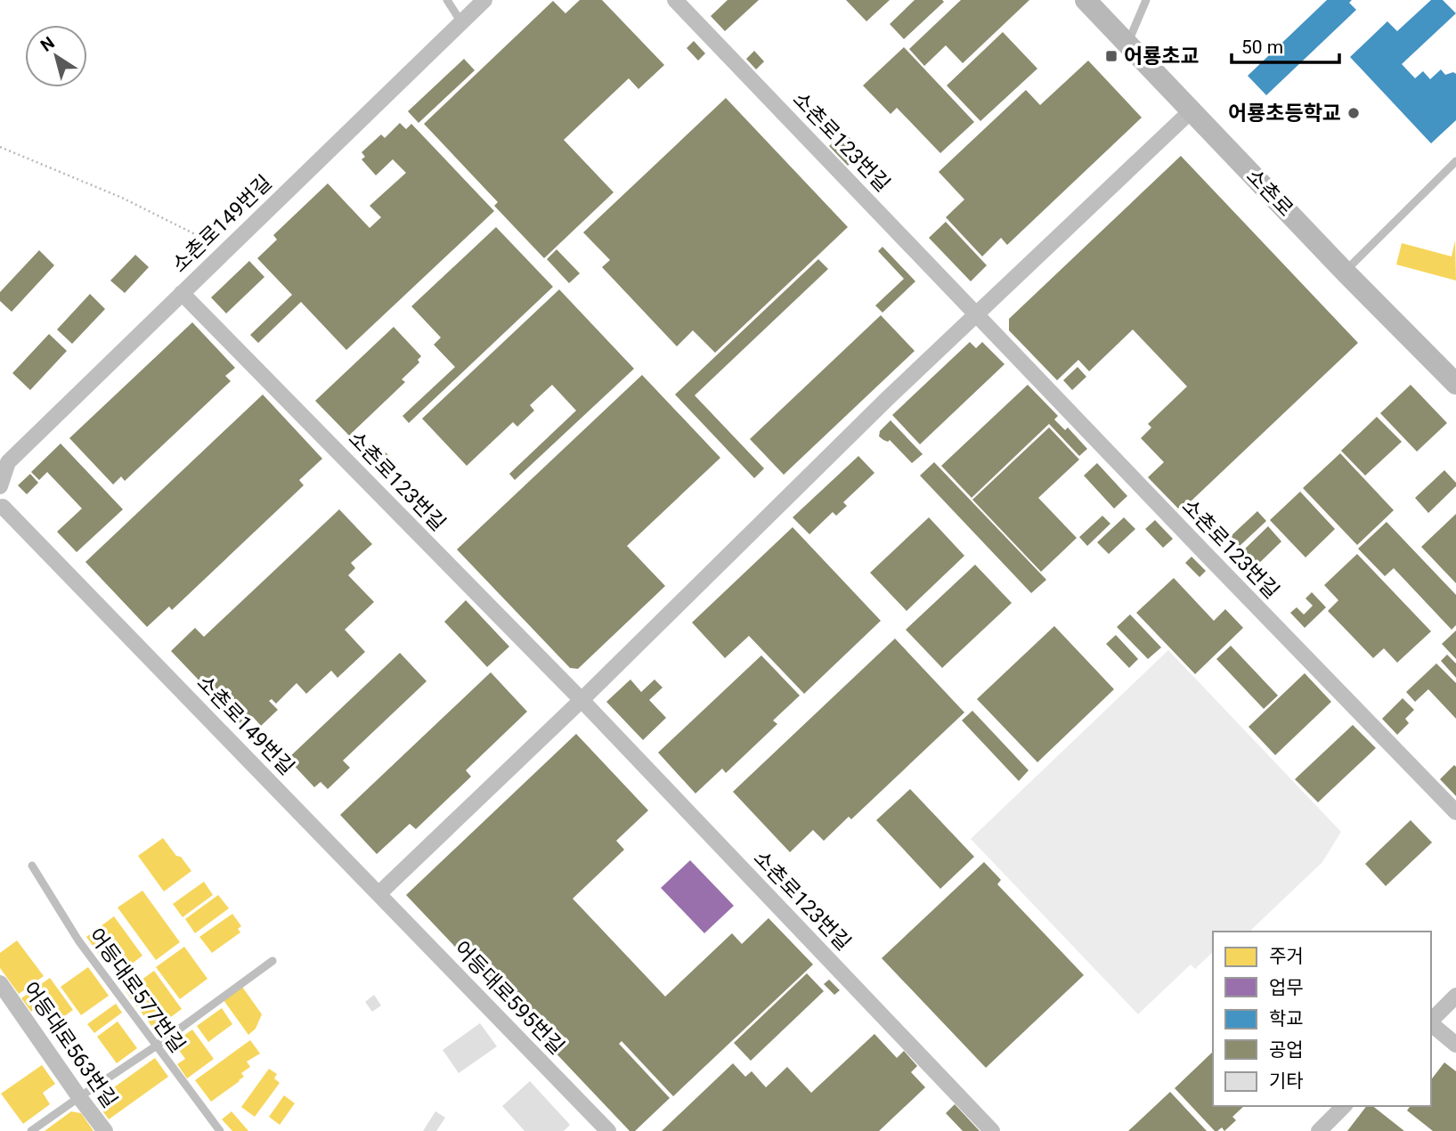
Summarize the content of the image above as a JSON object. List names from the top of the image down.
{
  "streets": {
    "street": [
      "소촌로123번길",
      "소촌로",
      "소촌로149번길",
      "어등대로595번길",
      "어등대로563번길"
    ],
    "lane": ["어등대로577번길"]
  },
  "crossings": [
    ["소촌로123번길", "소촌로149번길"],
    ["소촌로149번길", "어등대로595번길"]
  ],
  "places": {
    "transit": ["어룡초교"],
    "other": ["어룡초등학교"]
  },
  "legend": [
    "주거",
    "업무",
    "학교",
    "공업",
    "기타"
  ],
  "scale_bar": "50 m",
  "north": "top left"
}
